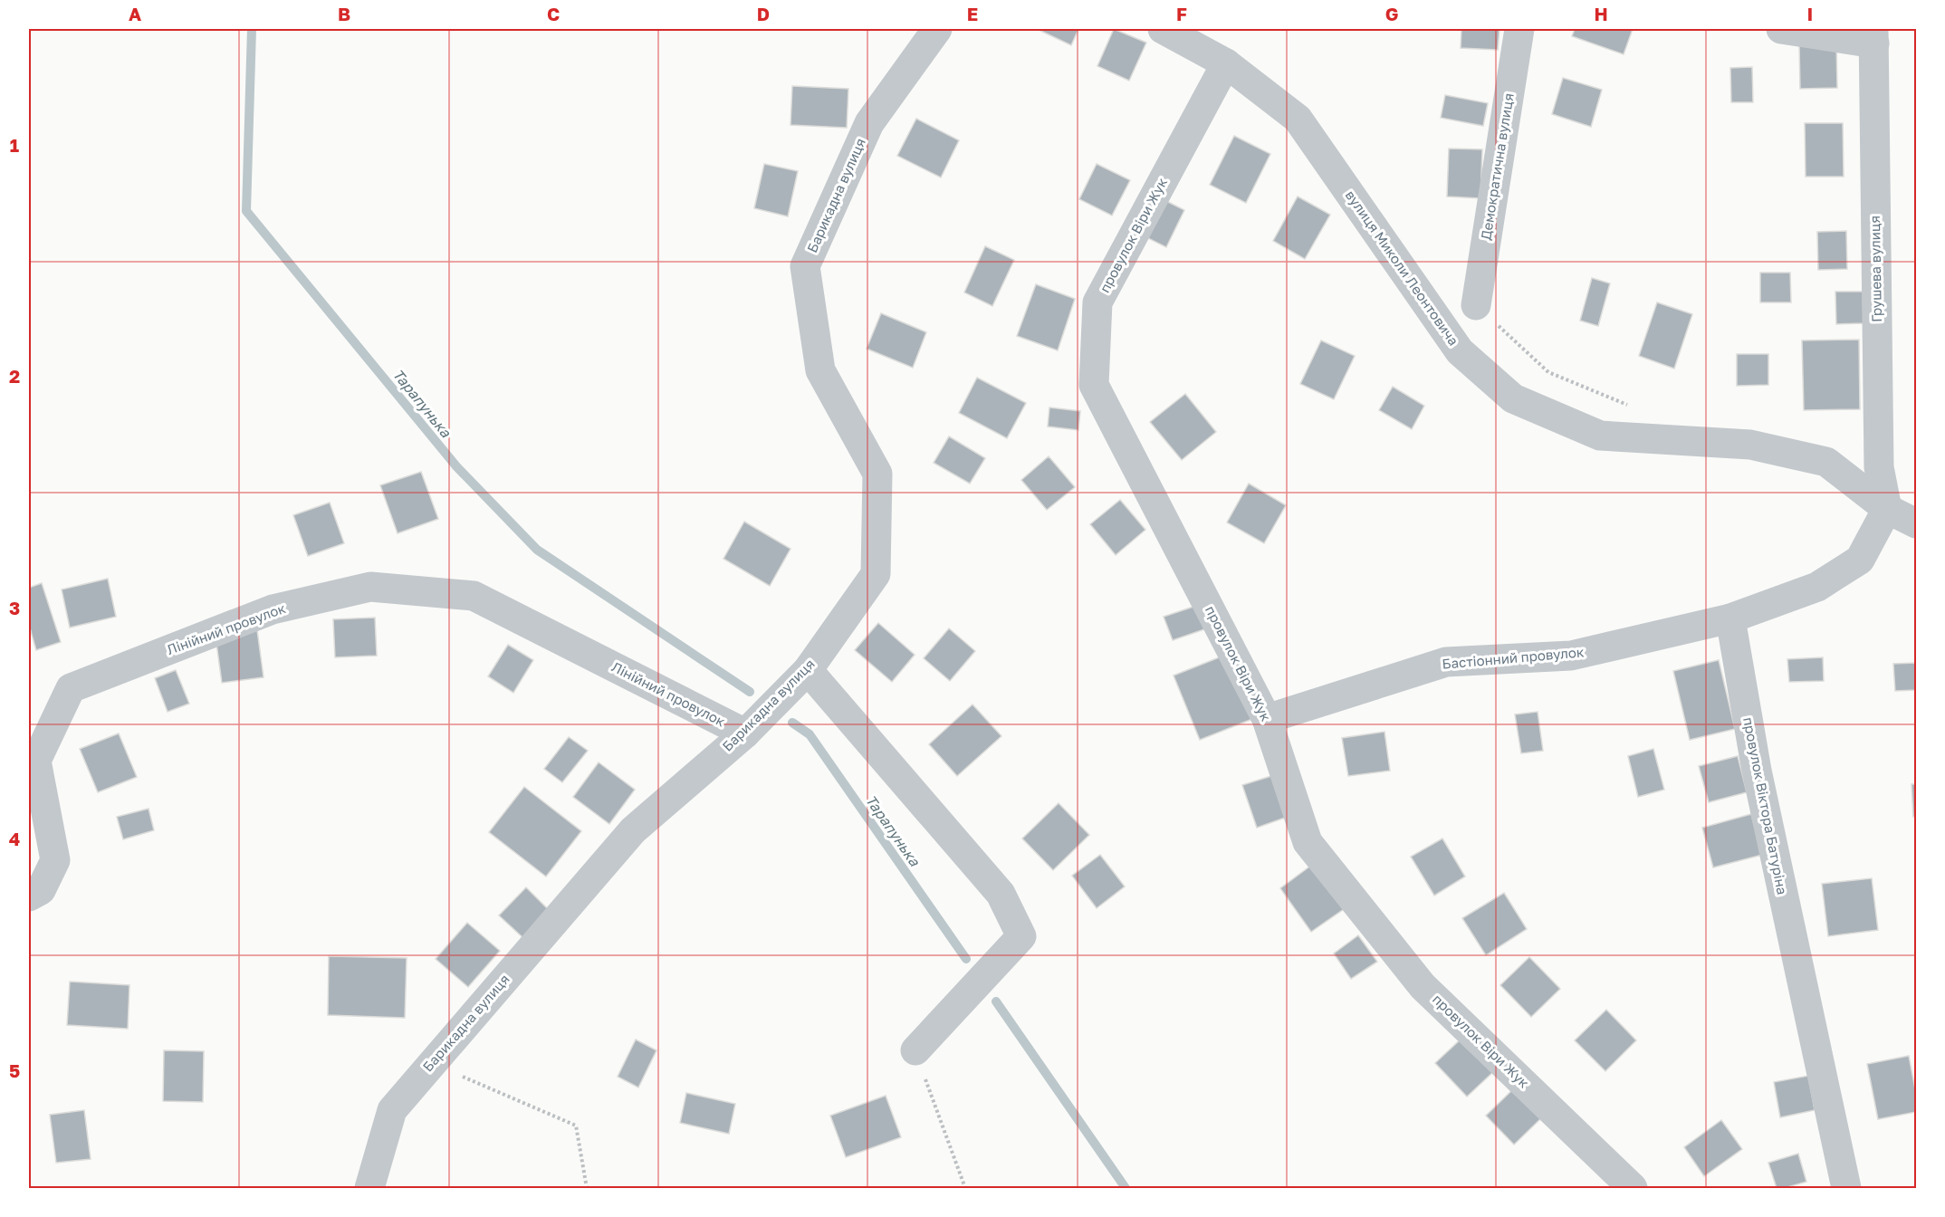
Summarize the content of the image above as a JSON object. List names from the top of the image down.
{
  "streets": {
    "street": [
      "Демократична вулиця",
      "Барикадна вулиця",
      "провулок Віри Жук",
      "вулиця Миколи Леонтовича",
      "Грушева вулиця",
      "Лінійний провулок",
      "Бастіонний провулок",
      "провулок Віктора Батуріна"
    ]
  },
  "crossings": [
    ["Барикадна вулиця", "Лінійний провулок"],
    ["провулок Віри Жук", "вулиця Миколи Леонтовича"],
    ["провулок Віри Жук", "Бастіонний провулок"],
    ["вулиця Миколи Леонтовича", "Грушева вулиця"],
    ["Бастіонний провулок", "провулок Віктора Батуріна"]
  ],
  "water": ["Тарапунька"],
  "grid": {
    "columns": [
      "A",
      "B",
      "C",
      "D",
      "E",
      "F",
      "G",
      "H",
      "I"
    ],
    "rows": [
      "1",
      "2",
      "3",
      "4",
      "5"
    ]
  }
}
